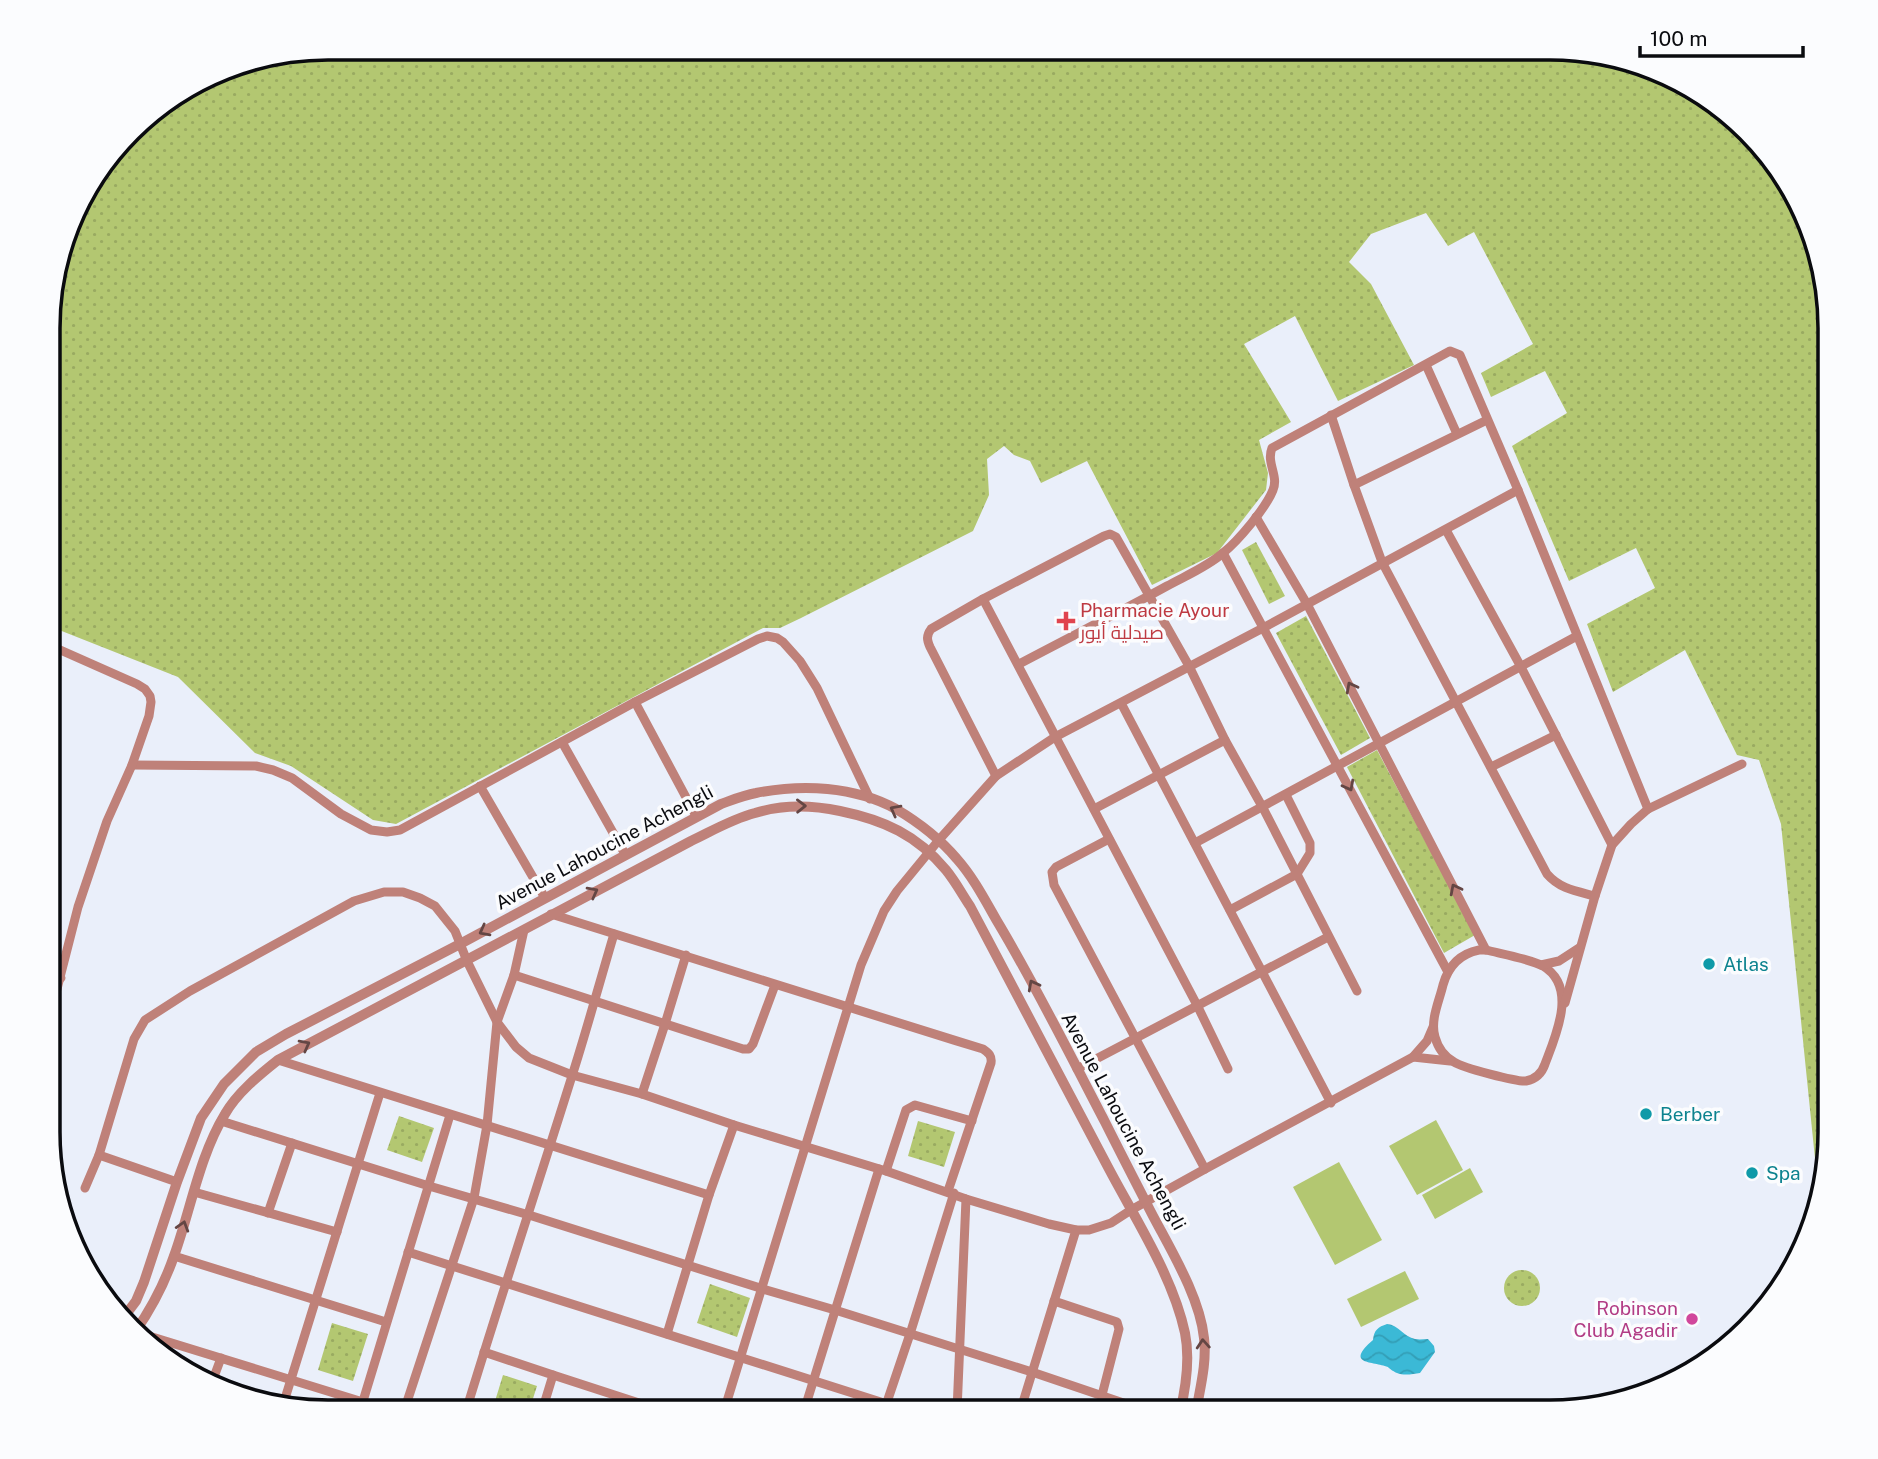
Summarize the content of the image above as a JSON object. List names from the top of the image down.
{
  "streets": {
    "street": ["Avenue Lahoucine Achengli"]
  },
  "places": {
    "health": ["Pharmacie Ayour صيدلية أيور"],
    "other": [
      "Atlas",
      "Berber",
      "Spa",
      "Robinson Club Agadir"
    ]
  },
  "scale_bar": "100 m"
}
